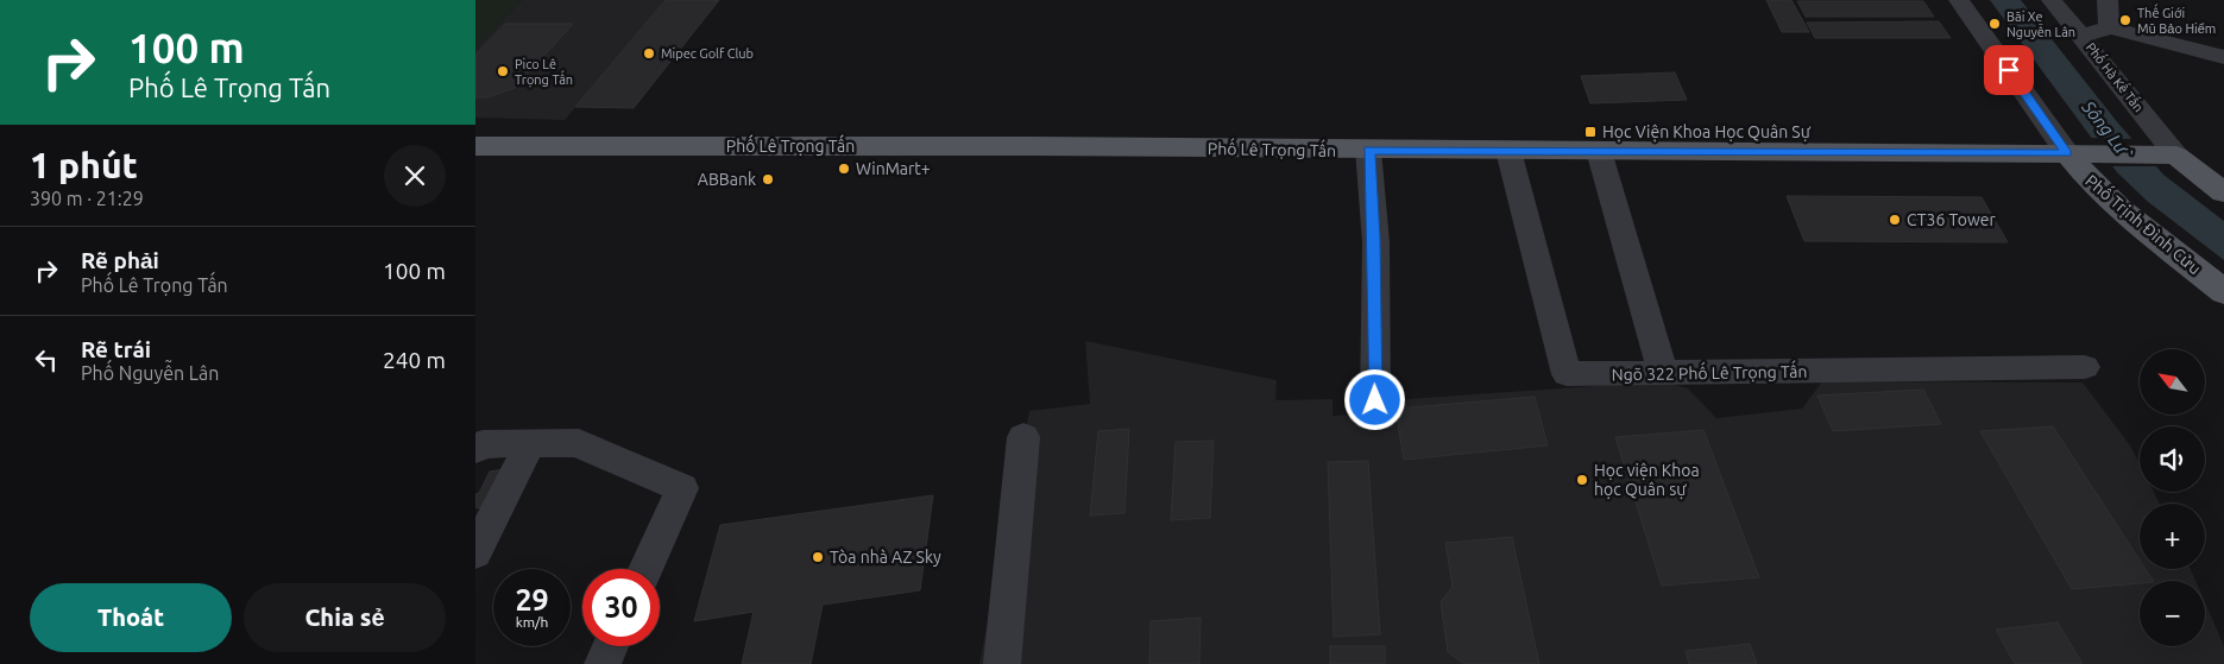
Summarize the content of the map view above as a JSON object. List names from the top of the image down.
{
  "streets": {
    "main road": ["Phố Lê Trọng Tấn", "Phố Trịnh Đình Cửu"],
    "street": ["Phố Hà Kế Tấn", "Ngõ 322 Phố Lê Trọng Tấn"]
  },
  "crossings": [
    ["Phố Hà Kế Tấn", "Phố Lê Trọng Tấn"],
    ["Phố Lê Trọng Tấn", "Phố Trịnh Đình Cửu"],
    ["Phố Lê Trọng Tấn", "Ngõ 322 Phố Lê Trọng Tấn"]
  ],
  "water": ["Sông Lừ"],
  "places": {
    "other": [
      "Thế Giới Mũ Bảo Hiểm",
      "Bãi Xe Nguyễn Lân",
      "Mipec Golf Club",
      "Pico Lê Trọng Tấn",
      "WinMart+",
      "ABBank",
      "CT36 Tower",
      "Học viện Khoa học Quân sự",
      "Tòa nhà AZ Sky"
    ],
    "transit": ["Học Viện Khoa Học Quân Sự"]
  },
  "north": "top left",
  "page": {
    "turn": ["100 m", "Phố Lê Trọng Tấn"],
    "heading": ["1 phút", "390 m · 21:29"],
    "list": [
      {
        "name": "Rẽ phải",
        "note": "Phố Lê Trọng Tấn",
        "value": "100 m"
      },
      {
        "name": "Rẽ trái",
        "note": "Phố Nguyễn Lân",
        "value": "240 m"
      }
    ],
    "map_buttons": ["+", "−"],
    "speed": "29 km/h",
    "limit": "30",
    "buttons": ["Thoát", "Chia sẻ"]
  }
}
